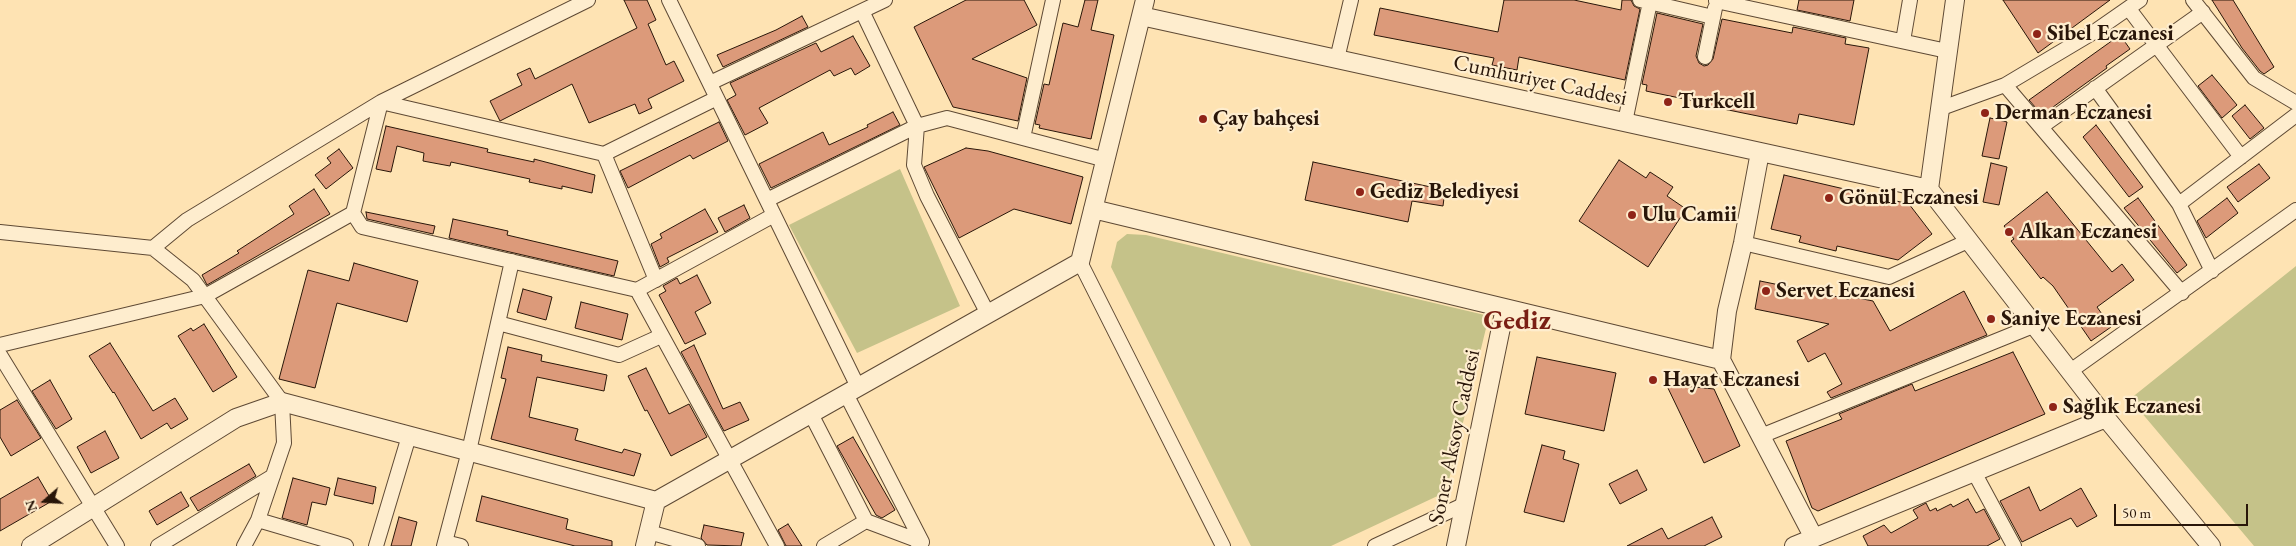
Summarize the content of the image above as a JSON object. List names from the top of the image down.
{
  "streets": {
    "street": ["Cumhuriyet Caddesi", "Soner Aksoy Caddesi"]
  },
  "districts": ["Gediz"],
  "places": [
    "Sibel Eczanesi",
    "Turkcell",
    "Derman Eczanesi",
    "Çay bahçesi",
    "Gediz Belediyesi",
    "Gönül Eczanesi",
    "Ulu Camii",
    "Alkan Eczanesi",
    "Servet Eczanesi",
    "Saniye Eczanesi",
    "Hayat Eczanesi",
    "Sağlık Eczanesi"
  ],
  "scale_bar": "50 m",
  "north": "left"
}
